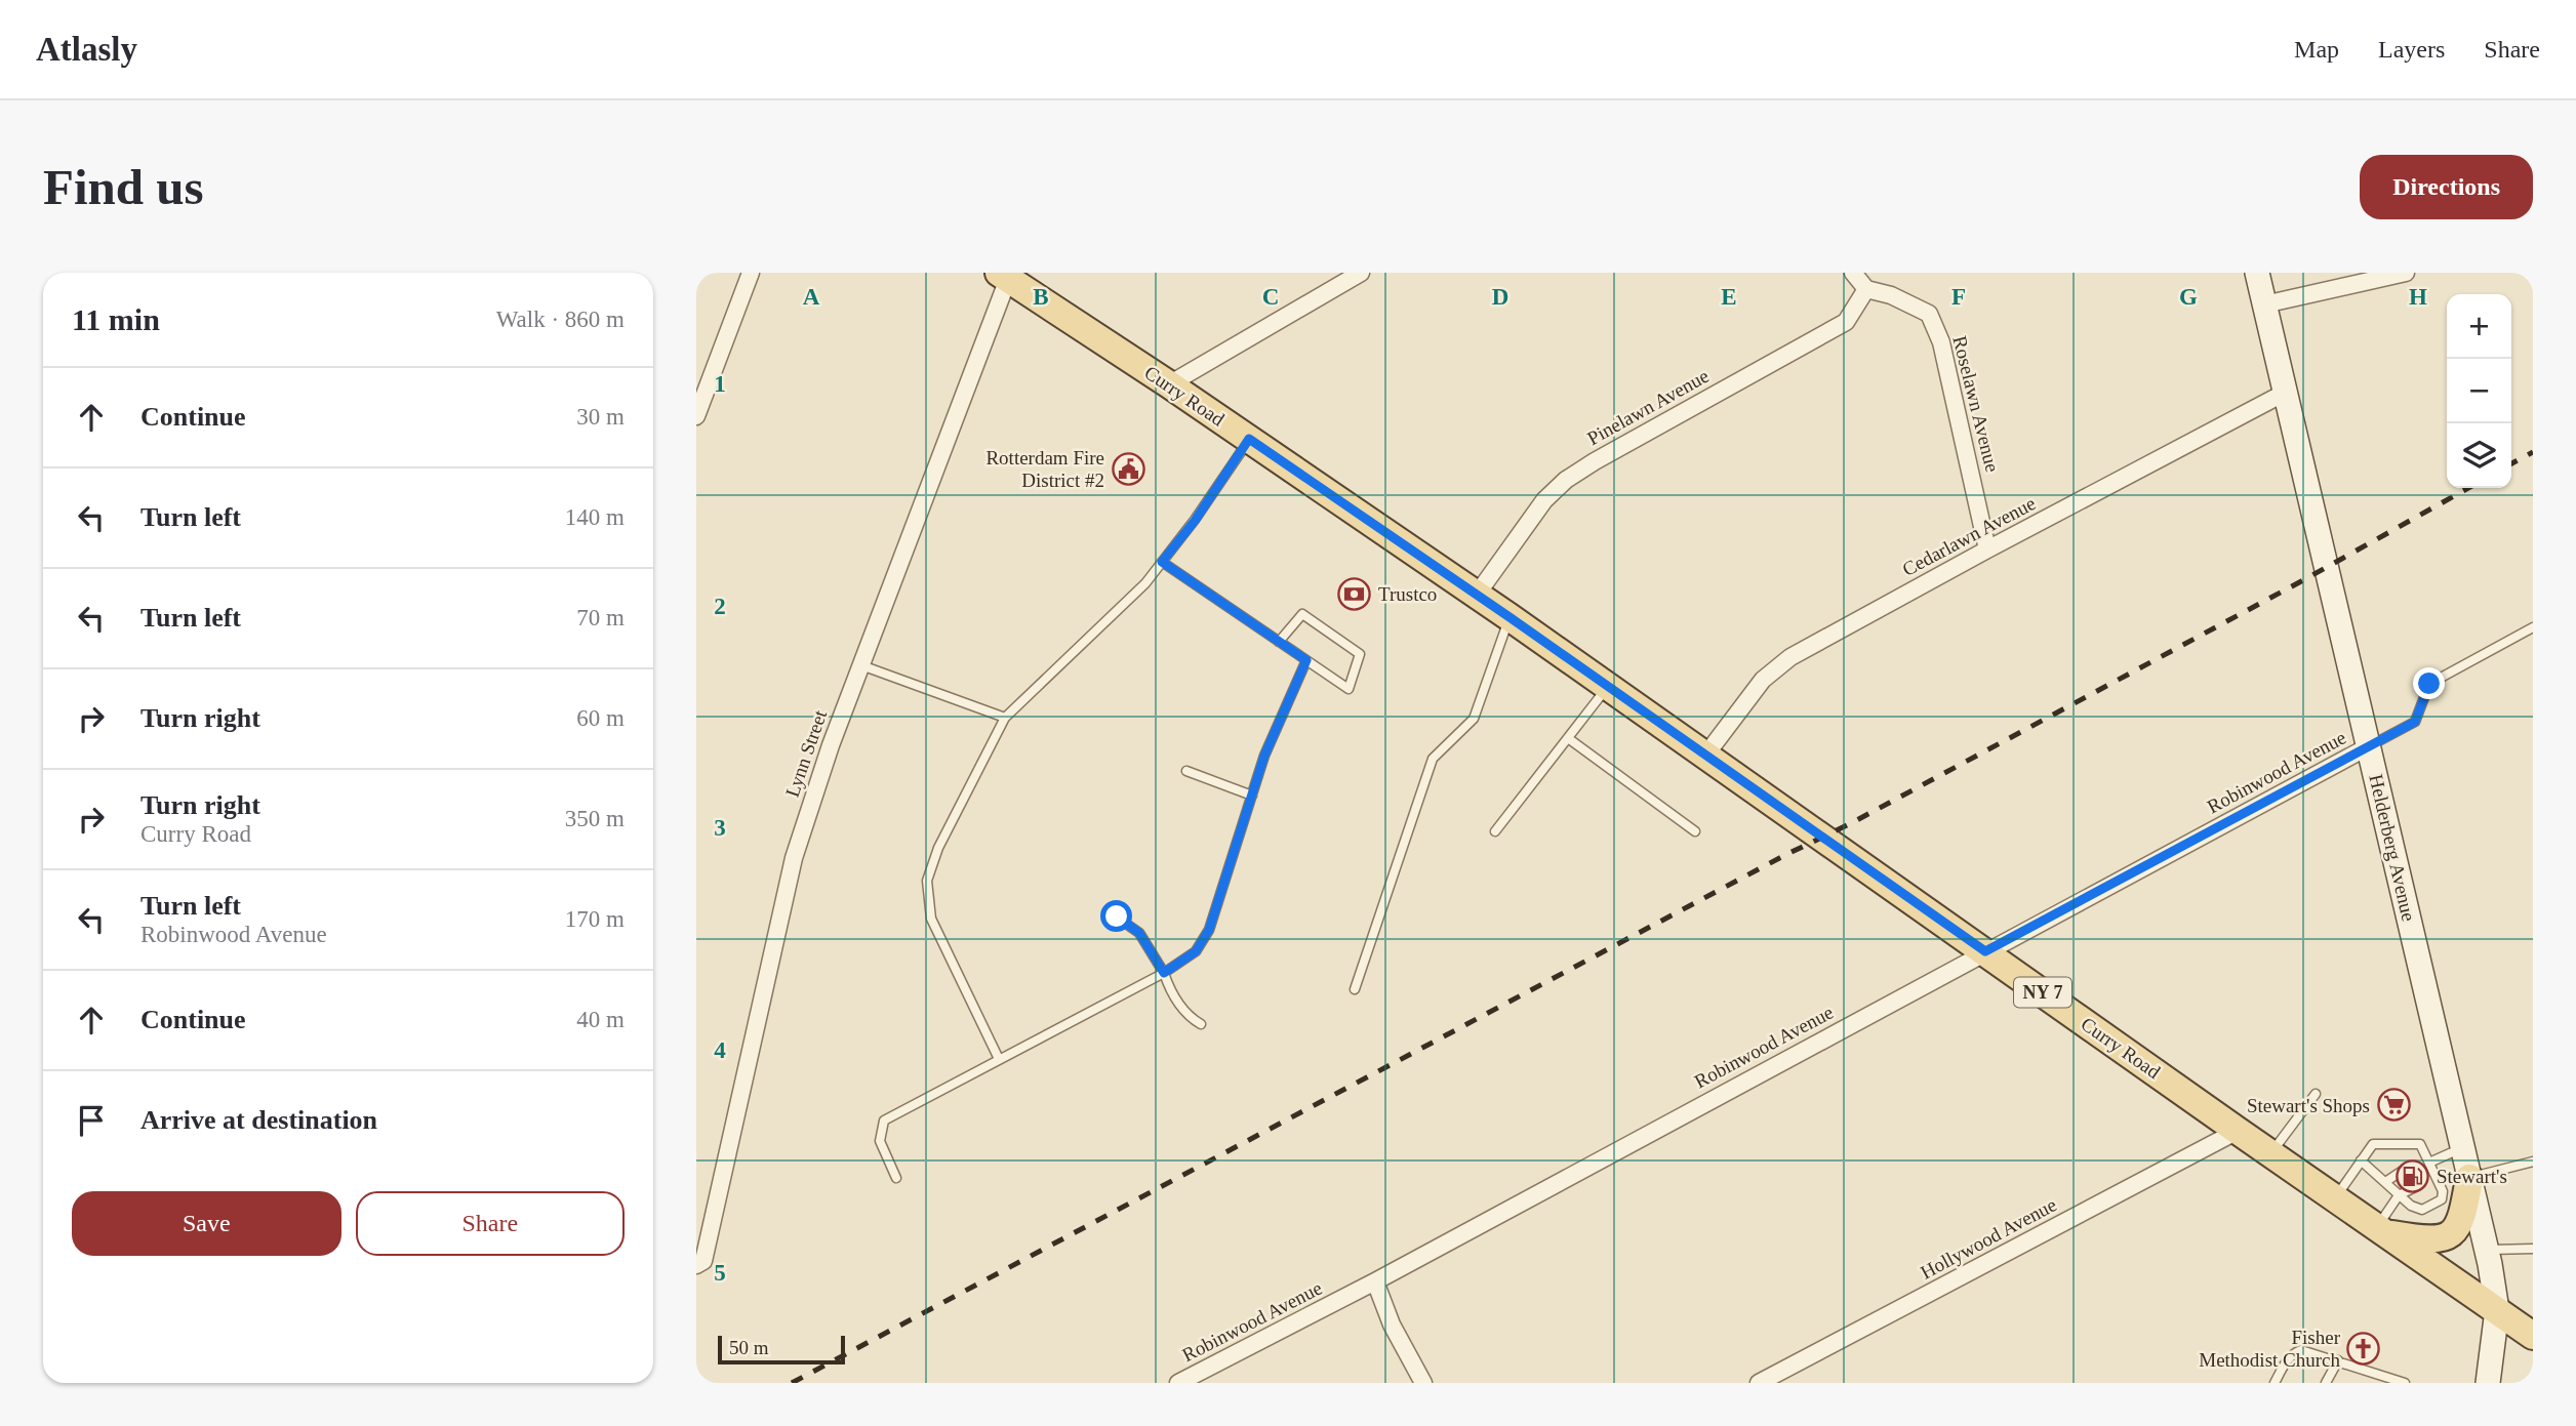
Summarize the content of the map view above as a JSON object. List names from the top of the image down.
{
  "streets": {
    "main road": ["Curry Road", "NY 7"],
    "street": [
      "Roselawn Avenue",
      "Pinelawn Avenue",
      "Cedarlawn Avenue",
      "Lynn Street",
      "Robinwood Avenue",
      "Helderberg Avenue",
      "Hollywood Avenue"
    ]
  },
  "crossings": [
    ["Curry Road", "Pinelawn Avenue"],
    ["Curry Road", "Cedarlawn Avenue"],
    ["Curry Road", "Lynn Street"],
    ["Curry Road", "Robinwood Avenue"],
    ["Curry Road", "Helderberg Avenue"],
    ["Curry Road", "Hollywood Avenue"],
    ["Roselawn Avenue", "Pinelawn Avenue"],
    ["Roselawn Avenue", "Cedarlawn Avenue"],
    ["Cedarlawn Avenue", "Helderberg Avenue"],
    ["Robinwood Avenue", "Helderberg Avenue"]
  ],
  "places": {
    "public building": ["Rotterdam Fire District #2"],
    "bank": ["Trustco"],
    "supermarket": ["Stewart's Shops"],
    "fuel station": ["Stewart's"],
    "church": ["Fisher Methodist Church"]
  },
  "scale_bar": "50 m",
  "page": {
    "header": "Atlasly",
    "nav": ["Map", "Layers", "Share"],
    "buttons": [
      "Directions",
      ["Save", "Share"]
    ],
    "title": "Find us",
    "heading": ["11 min", "Walk · 860 m"],
    "map_buttons": ["+", "−"],
    "list": [
      ["Continue", "30 m"],
      ["Turn left", "140 m"],
      ["Turn left", "70 m"],
      ["Turn right", "60 m"],
      ["Turn right", "Curry Road", "350 m"],
      ["Turn left", "Robinwood Avenue", "170 m"],
      ["Continue", "40 m"],
      "Arrive at destination"
    ],
    "scale": "50 m"
  },
  "grid": {
    "columns": [
      "A",
      "B",
      "C",
      "D",
      "E",
      "F",
      "G",
      "H"
    ],
    "rows": [
      "1",
      "2",
      "3",
      "4",
      "5"
    ]
  }
}
